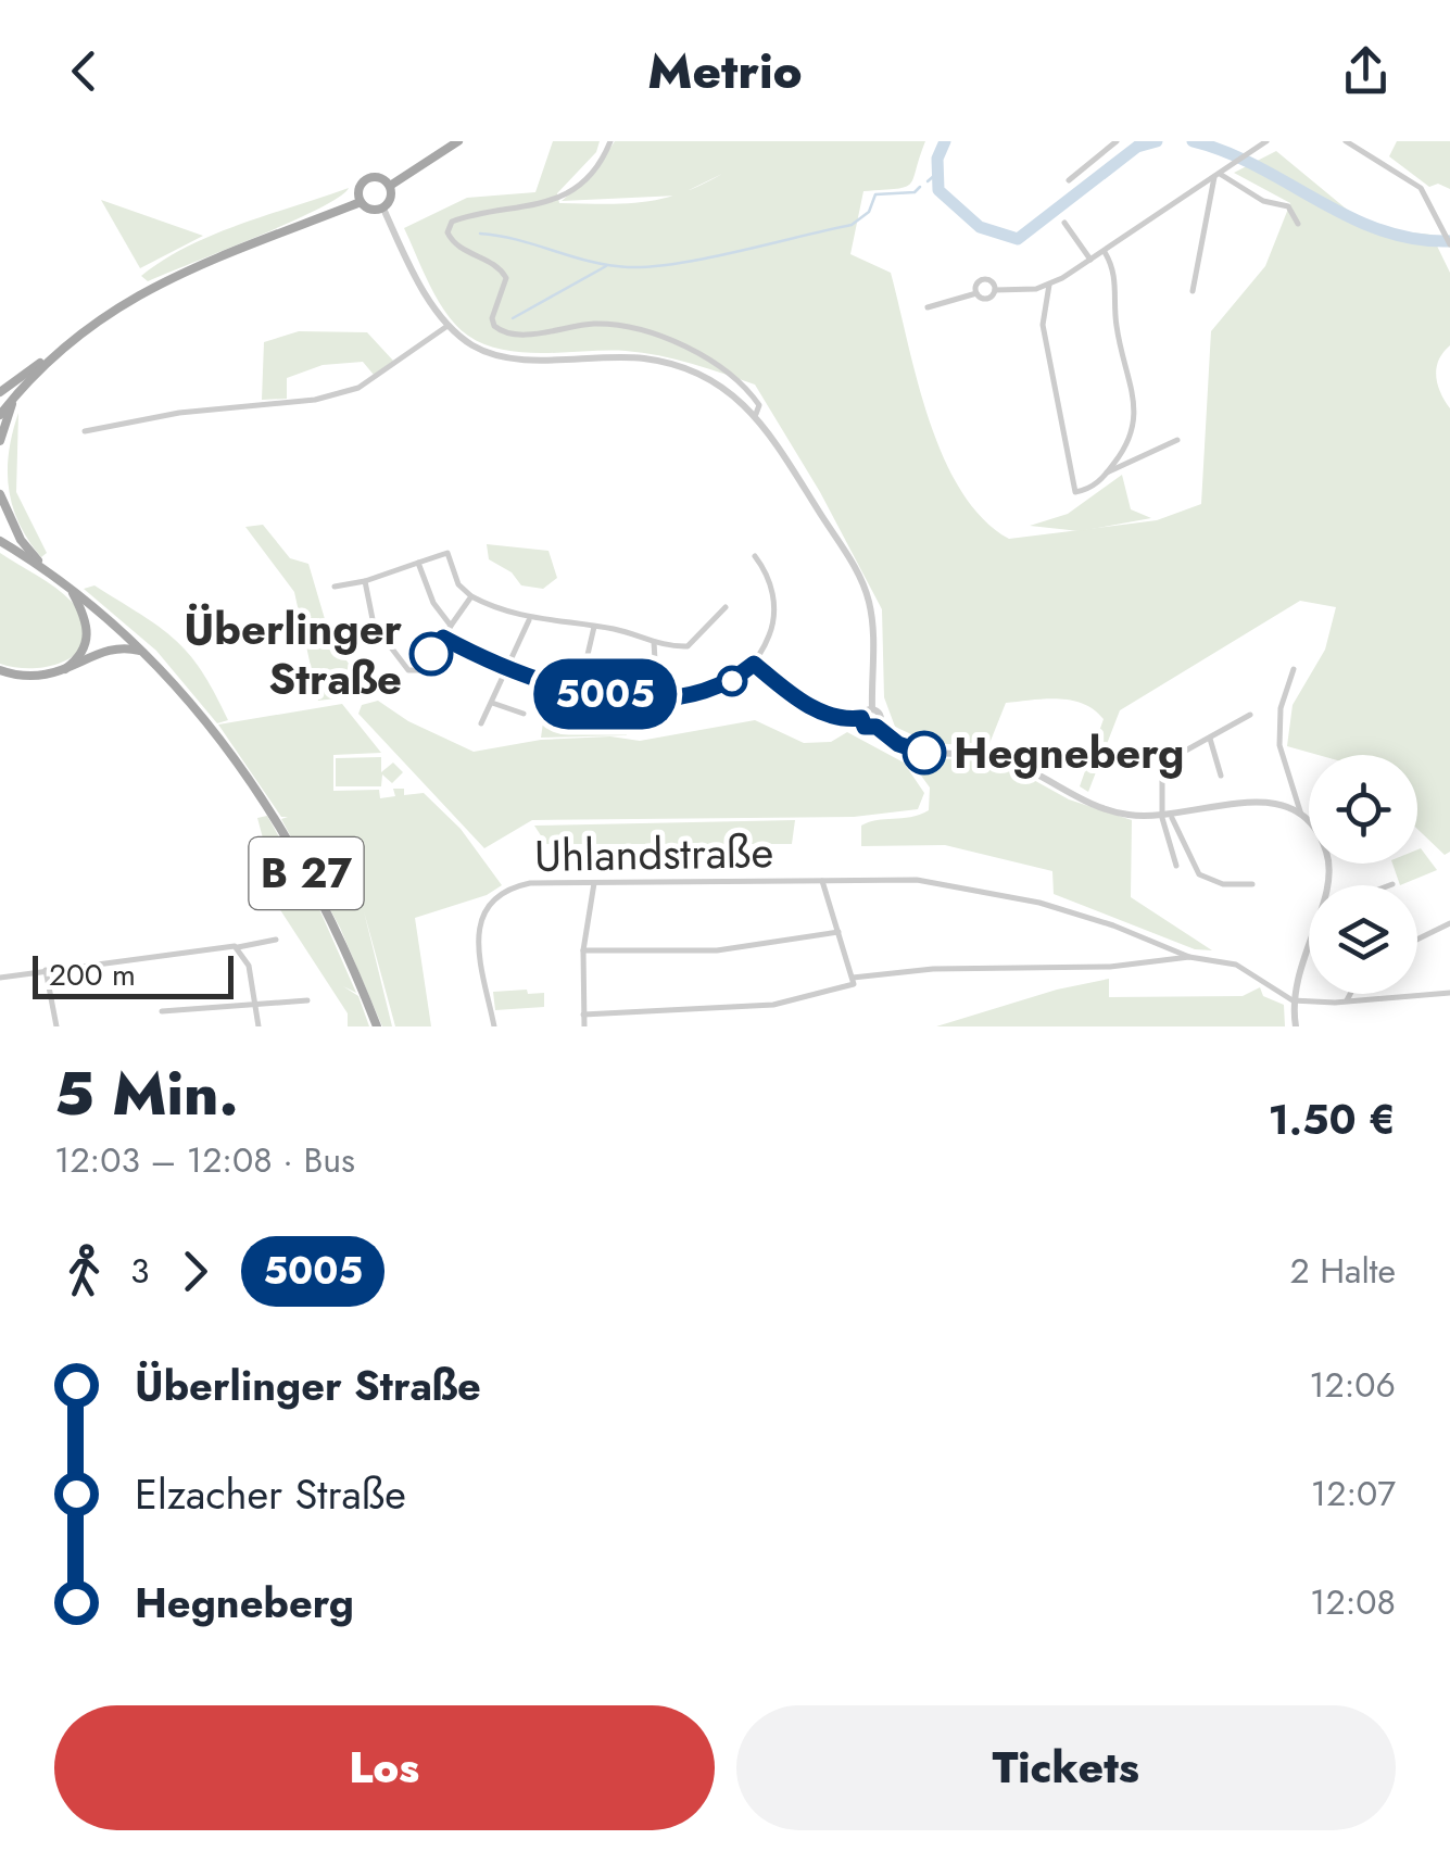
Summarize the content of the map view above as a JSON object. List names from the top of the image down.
{
  "streets": {
    "main road": ["B 27"],
    "street": ["Uhlandstraße"]
  },
  "places": ["Überlinger Straße", "Hegneberg"],
  "lines": ["bus line 5005"],
  "scale_bar": "200 m",
  "page": {
    "header": "Metrio",
    "on_map": "5005",
    "scale": "200 m",
    "heading": ["5 Min.", "12:03 – 12:08 · Bus", "1.50 €"],
    "legs": ["3", "5005", "2 Halte"],
    "list": [
      {
        "name": "Überlinger Straße",
        "value": "12:06"
      },
      {
        "name": "Elzacher Straße",
        "value": "12:07"
      },
      {
        "name": "Hegneberg",
        "value": "12:08"
      }
    ],
    "buttons": ["Los", "Tickets"]
  }
}
